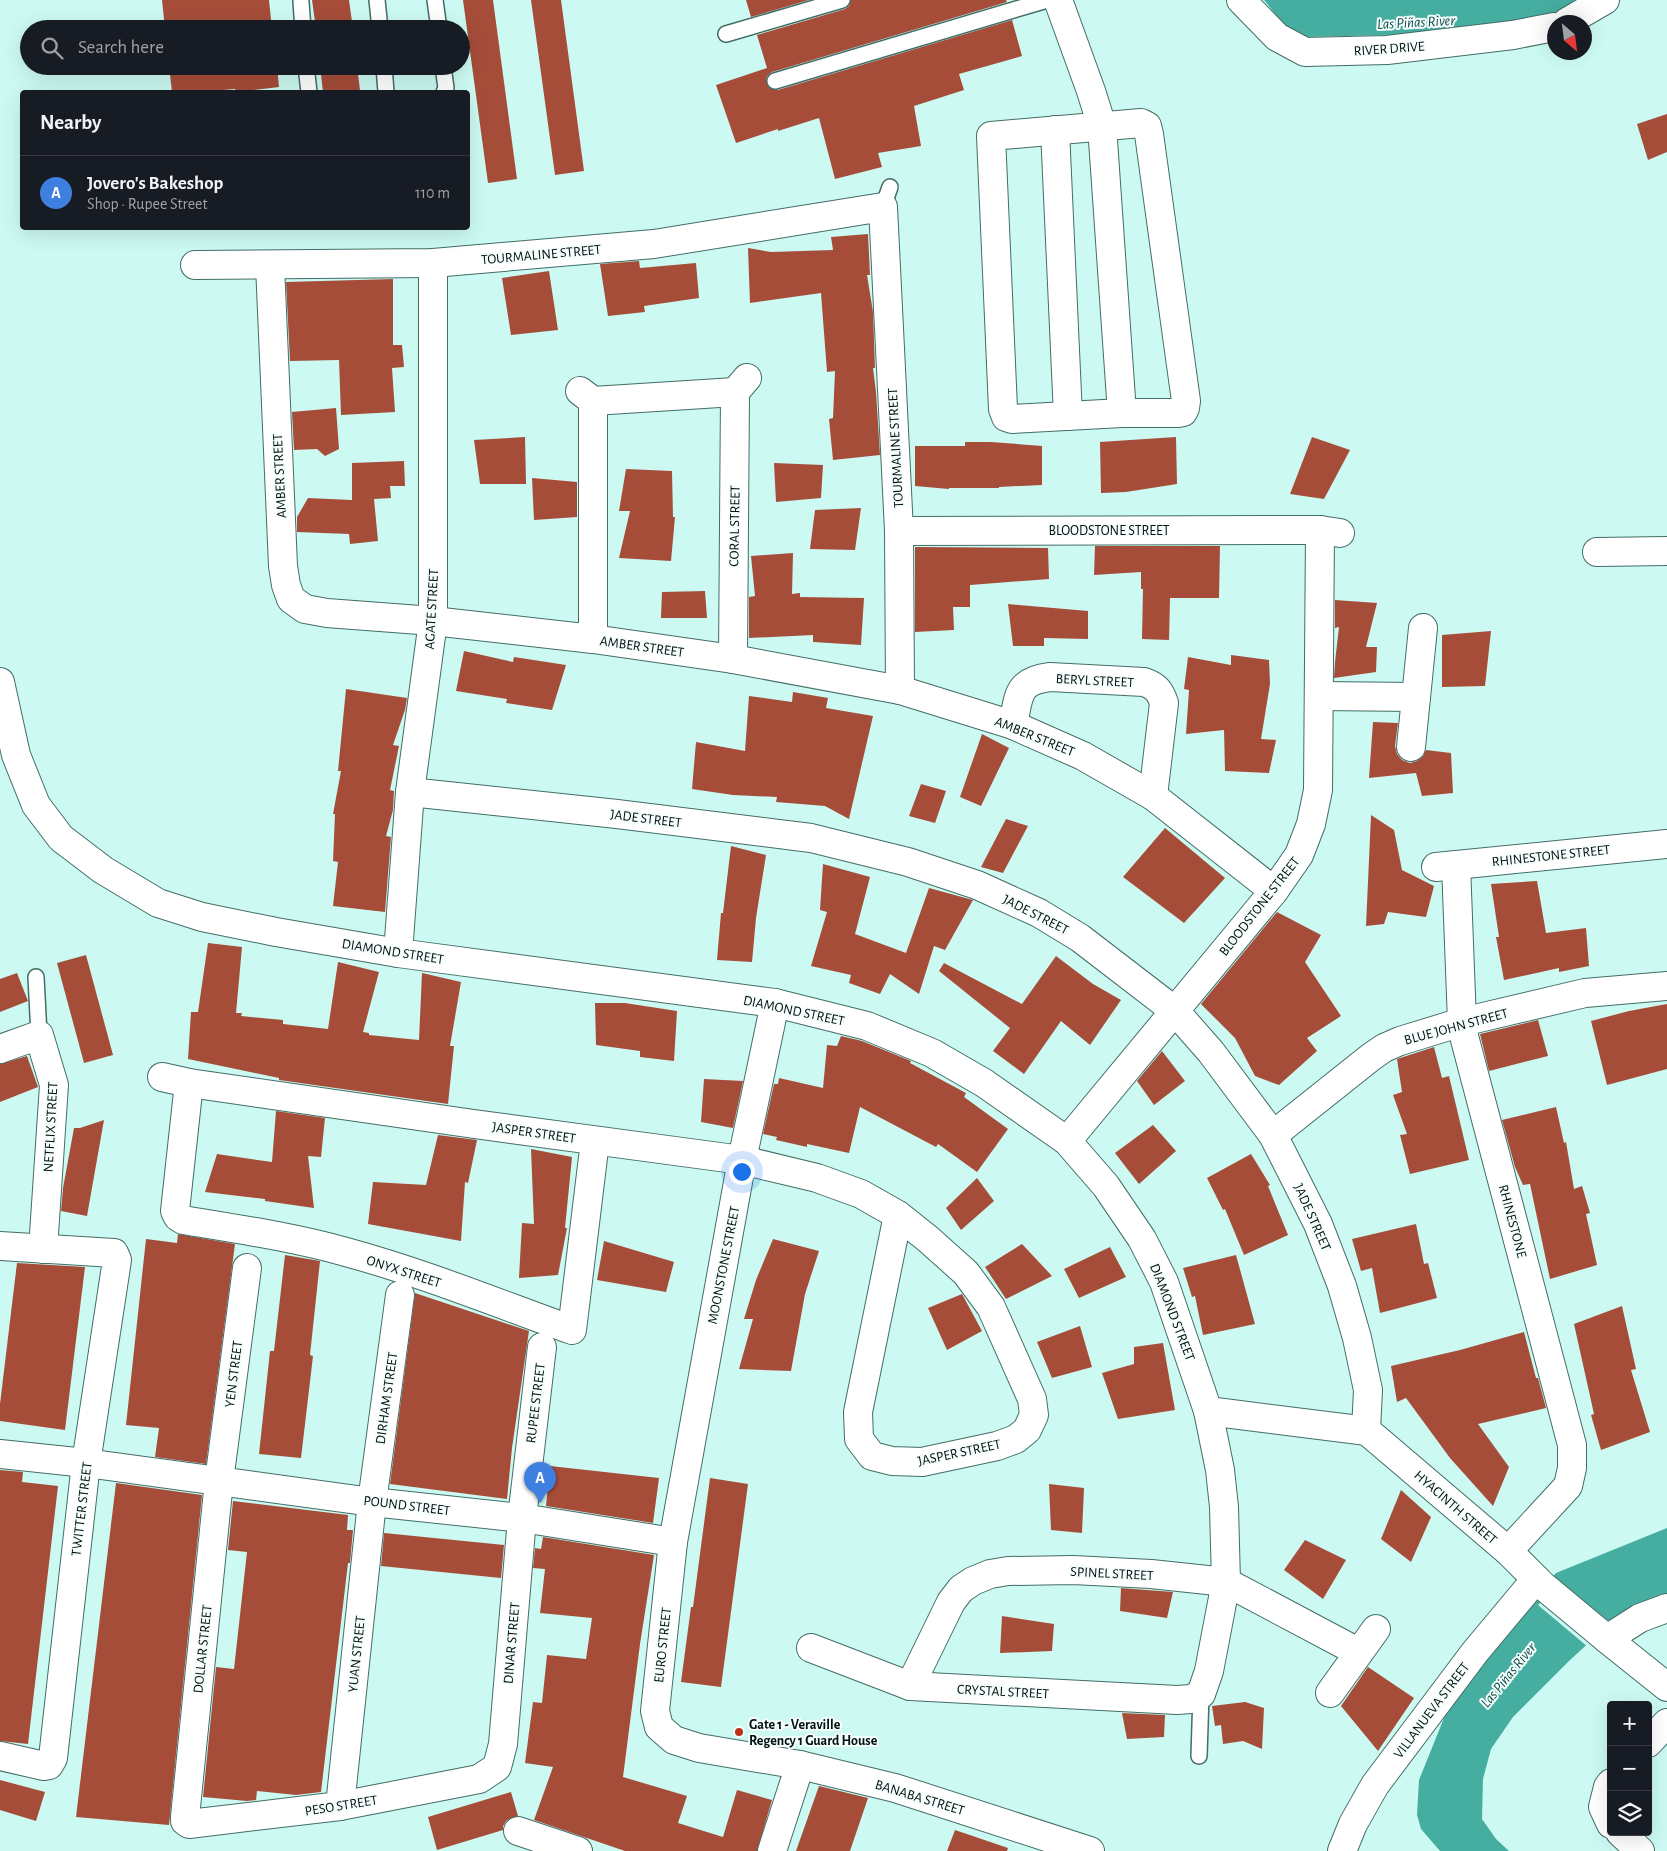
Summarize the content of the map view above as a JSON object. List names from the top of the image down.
{
  "streets": {
    "street": [
      "RIVER DRIVE",
      "TOURMALINE STREET",
      "AMBER STREET",
      "CORAL STREET",
      "BLOODSTONE STREET",
      "AGATE STREET",
      "BERYL STREET",
      "JADE STREET",
      "RHINESTONE STREET",
      "DIAMOND STREET",
      "BLUE JOHN STREET",
      "NETFLIX STREET",
      "JASPER STREET",
      "RHINESTONE",
      "MOONSTONE STREET",
      "ONYX STREET",
      "YEN STREET",
      "DIRHAM STREET",
      "RUPEE STREET",
      "POUND STREET",
      "HYACINTH STREET",
      "TWITTER STREET",
      "SPINEL STREET",
      "DINAR STREET",
      "EURO STREET",
      "DOLLAR STREET",
      "YUAN STREET",
      "CRYSTAL STREET",
      "VILLANUEVA STREET",
      "BANABA STREET",
      "PESO STREET"
    ]
  },
  "crossings": [
    ["TOURMALINE STREET", "AMBER STREET"],
    ["TOURMALINE STREET", "BLOODSTONE STREET"],
    ["TOURMALINE STREET", "AGATE STREET"],
    ["AMBER STREET", "CORAL STREET"],
    ["AMBER STREET", "BLOODSTONE STREET"],
    ["AMBER STREET", "AGATE STREET"],
    ["AMBER STREET", "BERYL STREET"],
    ["BLOODSTONE STREET", "JADE STREET"],
    ["BLOODSTONE STREET", "DIAMOND STREET"],
    ["AGATE STREET", "JADE STREET"],
    ["AGATE STREET", "DIAMOND STREET"],
    ["JADE STREET", "BLUE JOHN STREET"],
    ["JADE STREET", "HYACINTH STREET"],
    ["RHINESTONE STREET", "RHINESTONE"],
    ["DIAMOND STREET", "MOONSTONE STREET"],
    ["DIAMOND STREET", "SPINEL STREET"],
    ["DIAMOND STREET", "CRYSTAL STREET"],
    ["BLUE JOHN STREET", "RHINESTONE"],
    ["NETFLIX STREET", "TWITTER STREET"],
    ["JASPER STREET", "MOONSTONE STREET"],
    ["JASPER STREET", "ONYX STREET"],
    ["RHINESTONE", "HYACINTH STREET"],
    ["MOONSTONE STREET", "EURO STREET"],
    ["YEN STREET", "POUND STREET"],
    ["YEN STREET", "DOLLAR STREET"],
    ["DIRHAM STREET", "POUND STREET"],
    ["DIRHAM STREET", "YUAN STREET"],
    ["RUPEE STREET", "POUND STREET"],
    ["RUPEE STREET", "DINAR STREET"],
    ["POUND STREET", "TWITTER STREET"],
    ["POUND STREET", "DINAR STREET"],
    ["POUND STREET", "EURO STREET"],
    ["POUND STREET", "DOLLAR STREET"],
    ["POUND STREET", "YUAN STREET"],
    ["HYACINTH STREET", "VILLANUEVA STREET"],
    ["SPINEL STREET", "CRYSTAL STREET"],
    ["DINAR STREET", "PESO STREET"],
    ["EURO STREET", "BANABA STREET"],
    ["DOLLAR STREET", "PESO STREET"],
    ["YUAN STREET", "PESO STREET"]
  ],
  "water": ["Las Piñas River"],
  "places": ["Gate 1 - Veraville Regency 1 Guard House"],
  "north": "bottom right",
  "page": {
    "search": "Search here",
    "heading": "Nearby",
    "list": [
      {
        "mark": "A",
        "name": "Jovero's Bakeshop",
        "note": "Shop · Rupee Street",
        "value": "110 m"
      }
    ],
    "pins": "A",
    "map_buttons": ["+", "−"]
  }
}
